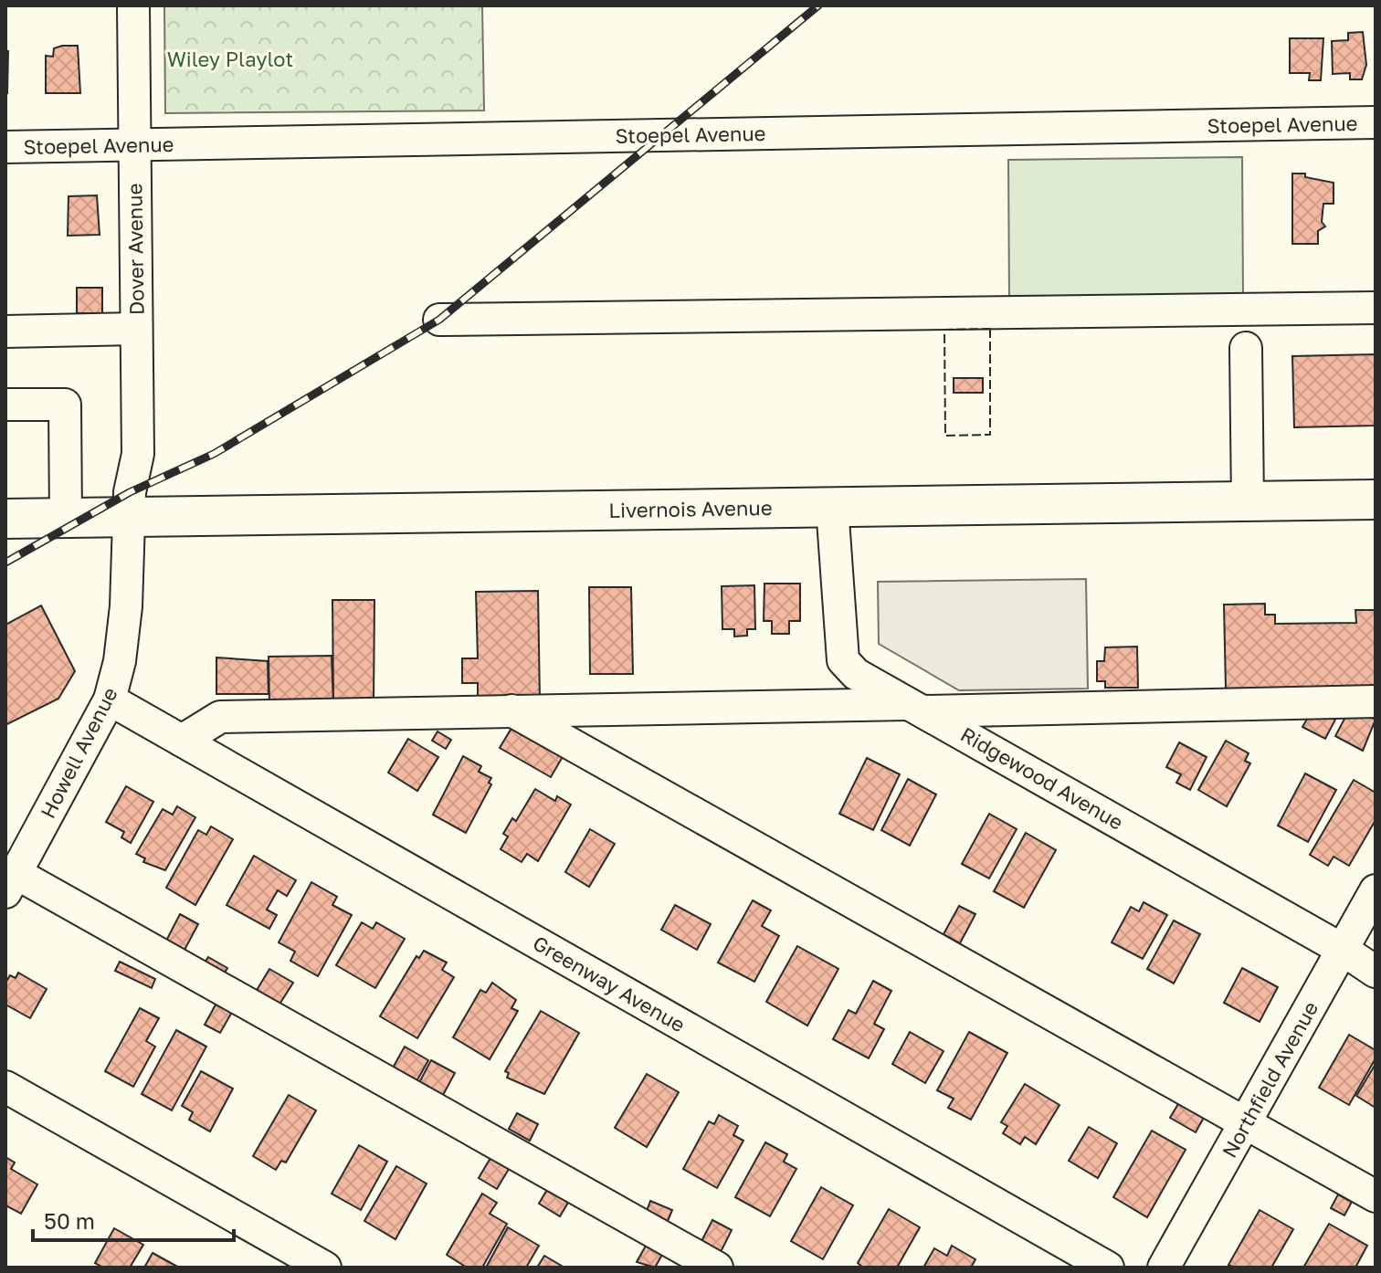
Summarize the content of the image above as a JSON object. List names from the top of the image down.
{
  "streets": {
    "main road": ["Livernois Avenue"],
    "street": [
      "Stoepel Avenue",
      "Dover Avenue",
      "Howell Avenue",
      "Ridgewood Avenue",
      "Greenway Avenue",
      "Northfield Avenue"
    ]
  },
  "crossings": [
    ["Stoepel Avenue", "Dover Avenue"],
    ["Dover Avenue", "Livernois Avenue"],
    ["Dover Avenue", "Howell Avenue"],
    ["Livernois Avenue", "Howell Avenue"],
    ["Livernois Avenue", "Ridgewood Avenue"],
    ["Howell Avenue", "Greenway Avenue"],
    ["Ridgewood Avenue", "Northfield Avenue"]
  ],
  "parks": ["Wiley Playlot"],
  "scale_bar": "50 m"
}
